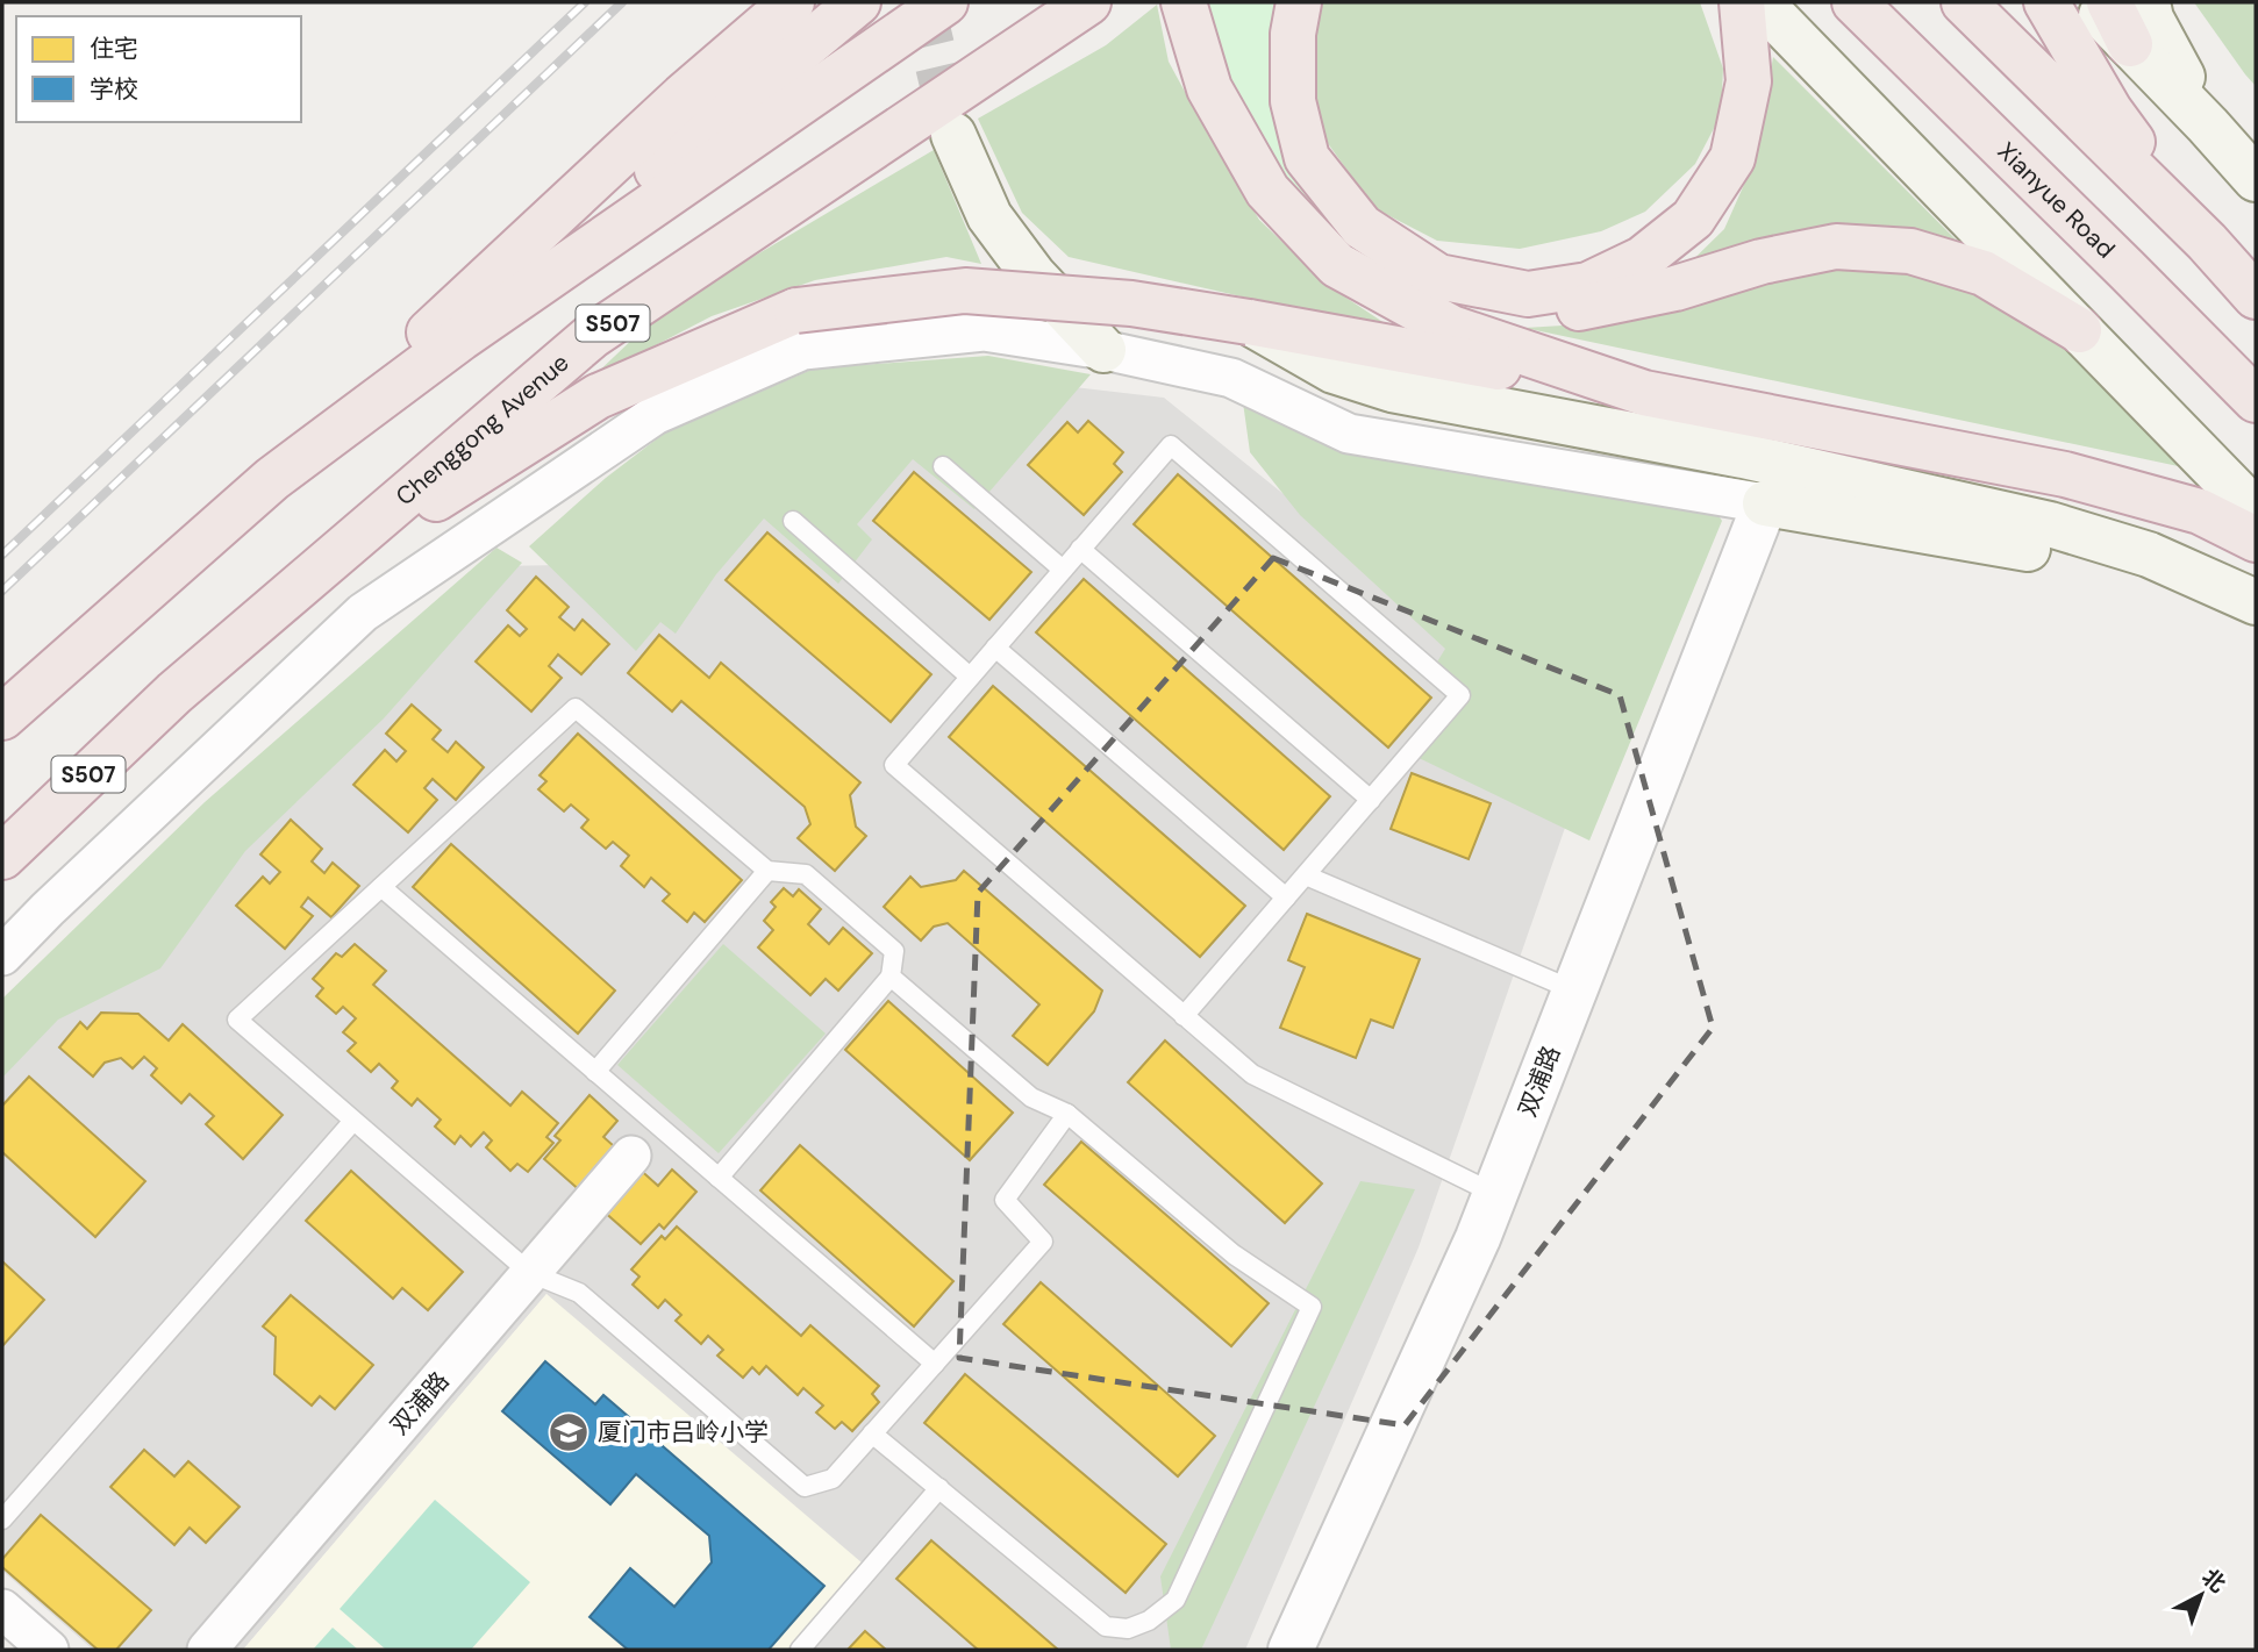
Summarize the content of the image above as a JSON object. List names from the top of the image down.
{
  "streets": {
    "highway": ["Xianyue Road", "S507", "Chenggong Avenue"],
    "street": ["双浦路"]
  },
  "places": {
    "school or university": ["厦门市吕岭小学"]
  },
  "legend": ["住宅", "学校"],
  "north": "top right"
}
